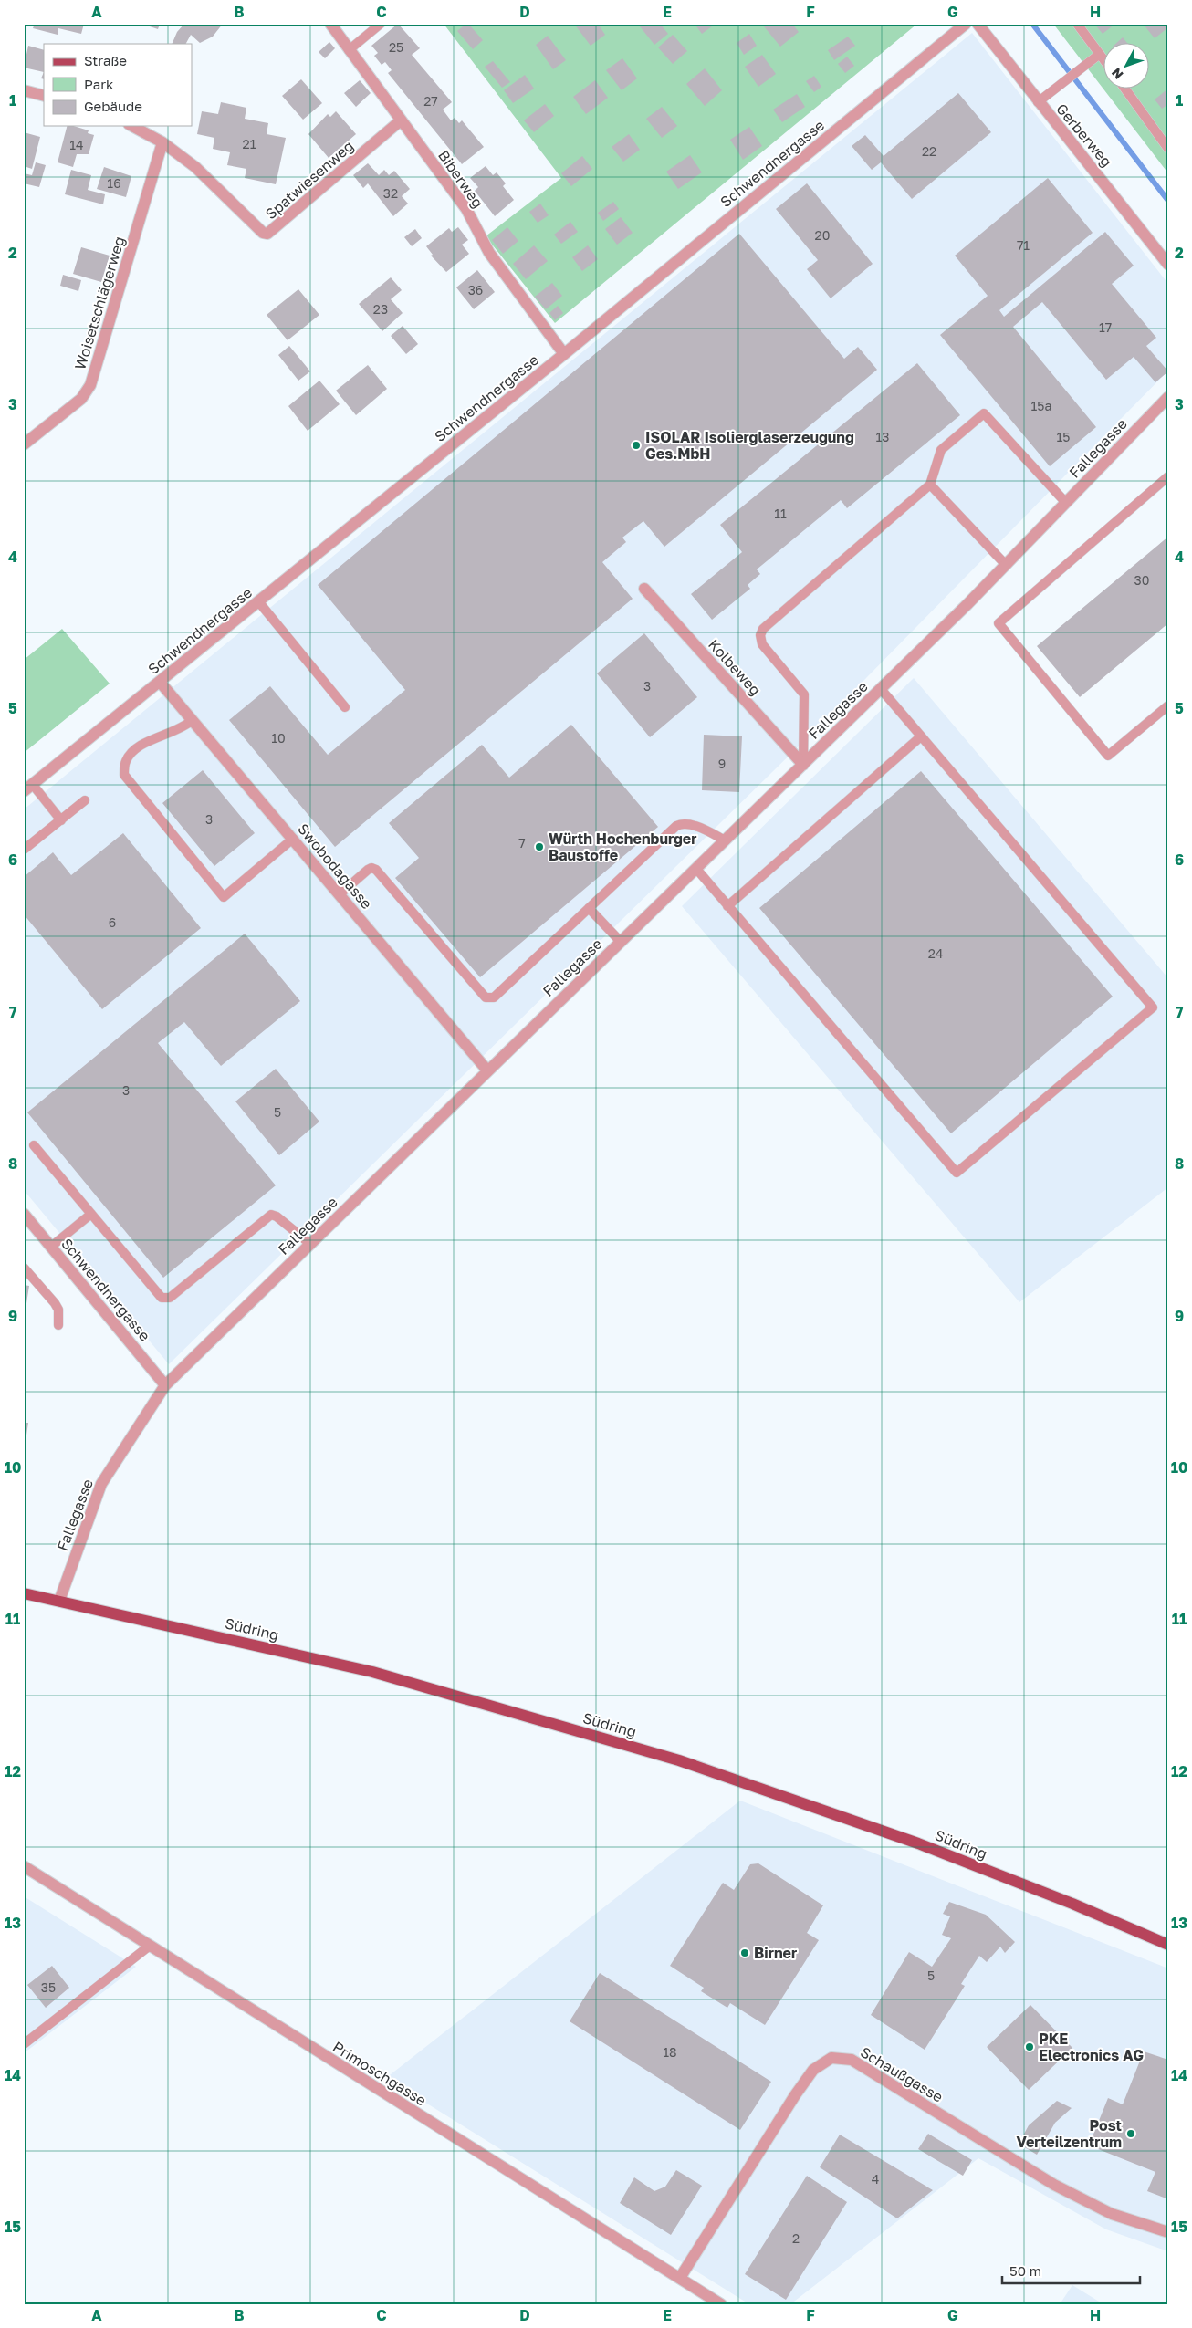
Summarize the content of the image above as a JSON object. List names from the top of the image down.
{
  "streets": {
    "main road": ["Südring"],
    "street": [
      "Gerberweg",
      "Schwendnergasse",
      "Biberweg",
      "Spatwiesenweg",
      "Woisetschlägerweg",
      "Fallegasse",
      "Kolbeweg",
      "Swobodagasse",
      "Primoschgasse",
      "Schaußgasse"
    ]
  },
  "crossings": [
    ["Schwendnergasse", "Biberweg"],
    ["Schwendnergasse", "Fallegasse"],
    ["Schwendnergasse", "Swobodagasse"],
    ["Biberweg", "Spatwiesenweg"],
    ["Spatwiesenweg", "Woisetschlägerweg"],
    ["Fallegasse", "Kolbeweg"],
    ["Fallegasse", "Swobodagasse"],
    ["Fallegasse", "Südring"],
    ["Primoschgasse", "Schaußgasse"]
  ],
  "places": [
    "ISOLAR Isolierglaserzeugung Ges.MbH",
    "Würth Hochenburger Baustoffe",
    "Birner",
    "PKE Electronics AG",
    "Post Verteilzentrum"
  ],
  "house_numbers": [
    "25",
    "27",
    "21",
    "14",
    "22",
    "16",
    "32",
    "20",
    "71",
    "36",
    "23",
    "17",
    "15a",
    "13",
    "15",
    "11",
    "30",
    "3",
    "10",
    "9",
    "3",
    "7",
    "6",
    "24",
    "3",
    "5",
    "5",
    "35",
    "18",
    "4",
    "2"
  ],
  "legend": ["Straße", "Park", "Gebäude"],
  "scale_bar": "50 m",
  "north": "bottom left",
  "grid": {
    "columns": [
      "A",
      "B",
      "C",
      "D",
      "E",
      "F",
      "G",
      "H"
    ],
    "rows": [
      "1",
      "2",
      "3",
      "4",
      "5",
      "6",
      "7",
      "8",
      "9",
      "10",
      "11",
      "12",
      "13",
      "14",
      "15"
    ]
  }
}
